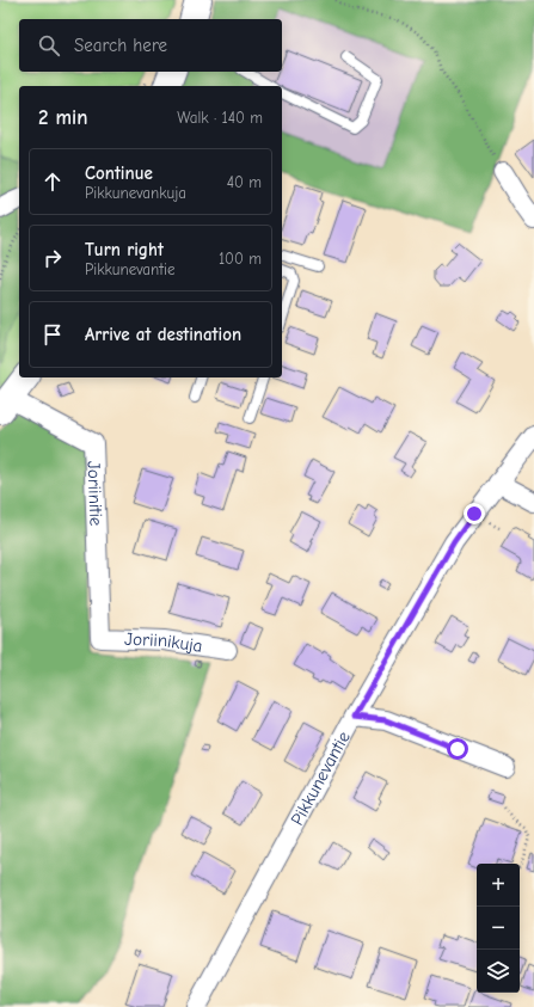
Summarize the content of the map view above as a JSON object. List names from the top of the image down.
{
  "streets": {
    "street": ["Joriinitie", "Joriinikuja", "Pikkunevantie"]
  },
  "crossings": [
    ["Joriinitie", "Joriinikuja"]
  ],
  "page": {
    "search": "Search here",
    "heading": ["2 min", "Walk · 140 m"],
    "list": [
      ["Continue", "Pikkunevankuja", "40 m"],
      ["Turn right", "Pikkunevantie", "100 m"],
      "Arrive at destination"
    ],
    "map_buttons": ["+", "−"]
  }
}
